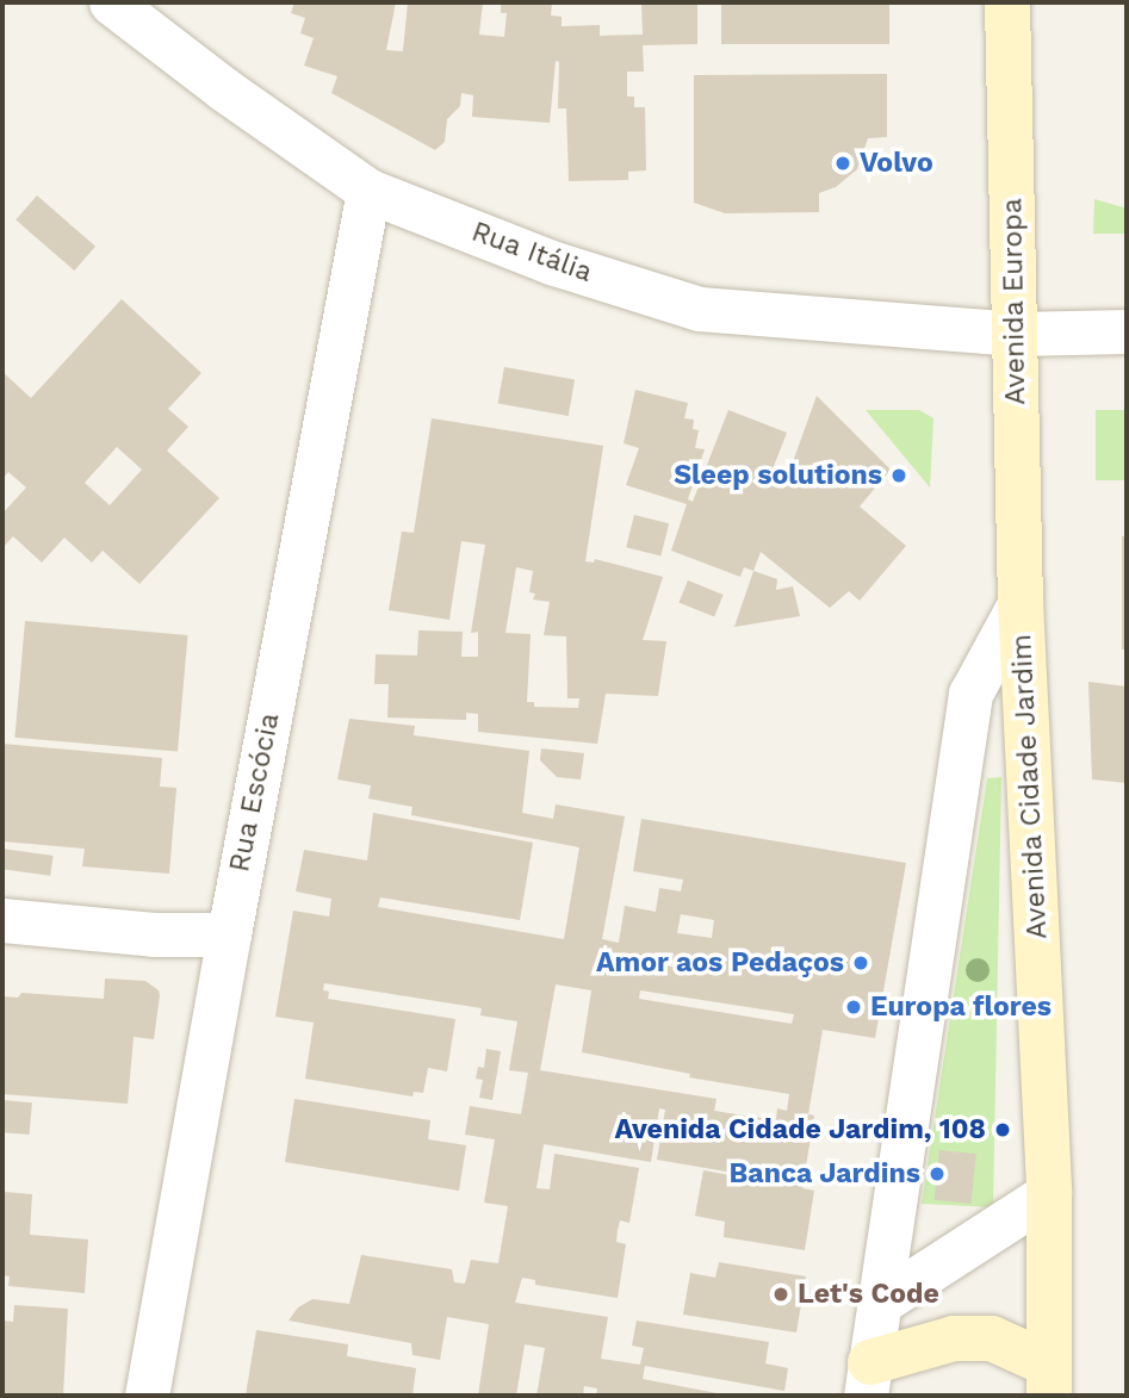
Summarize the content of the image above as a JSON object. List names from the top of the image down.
{
  "streets": {
    "main road": ["Avenida Europa", "Avenida Cidade Jardim"],
    "street": ["Rua Itália", "Rua Escócia"]
  },
  "crossings": [
    ["Rua Itália", "Avenida Europa"],
    ["Rua Itália", "Rua Escócia"],
    ["Avenida Europa", "Avenida Cidade Jardim"]
  ],
  "places": [
    "Volvo",
    "Sleep solutions",
    "Amor aos Pedaços",
    "Europa flores",
    "Avenida Cidade Jardim, 108",
    "Banca Jardins",
    "Let's Code"
  ]
}
